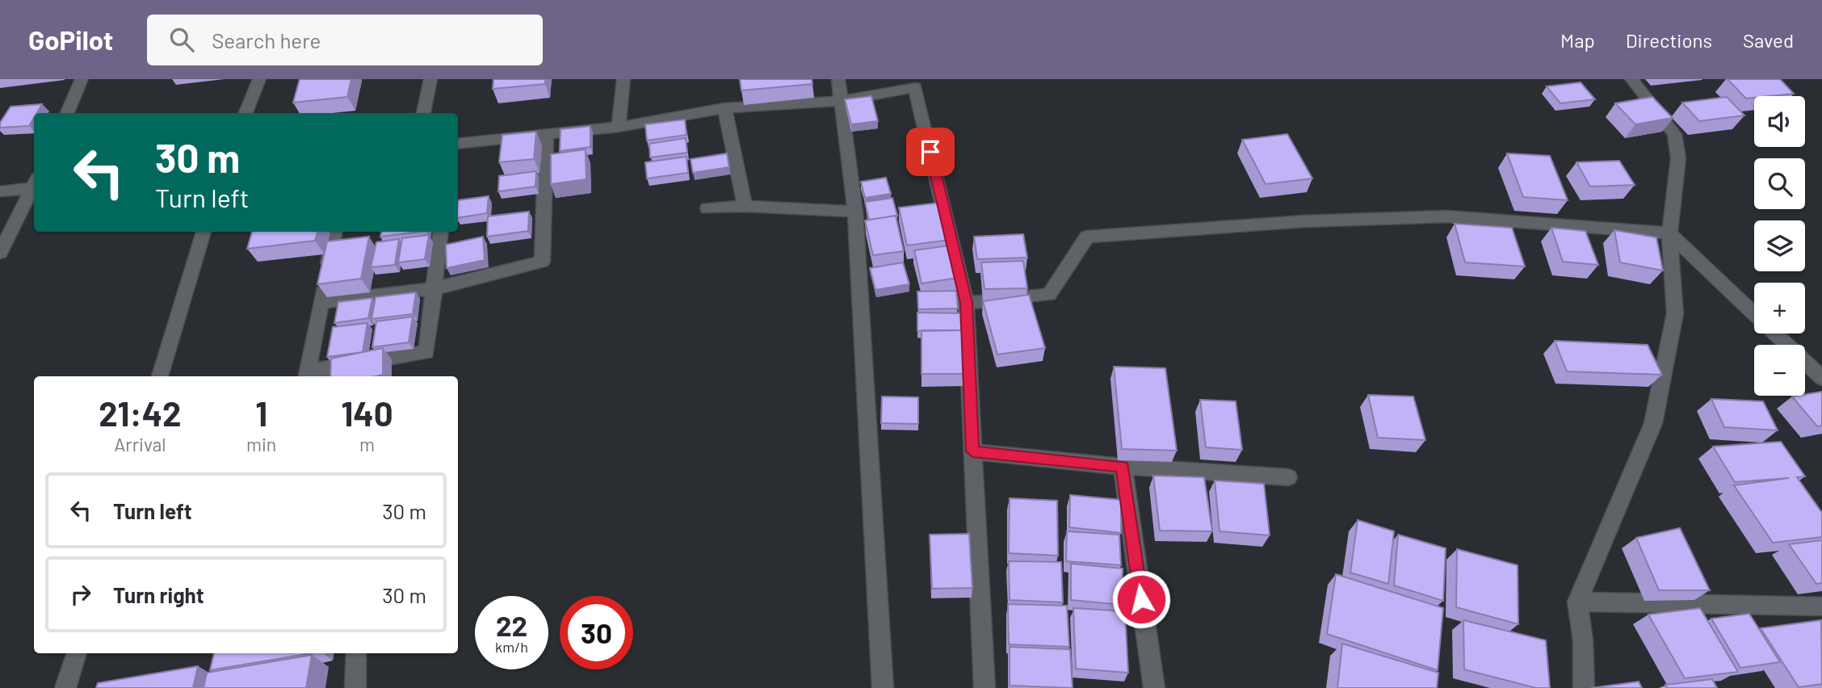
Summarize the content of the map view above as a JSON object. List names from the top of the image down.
{
  "page": {
    "header": "GoPilot",
    "search": "Search here",
    "nav": ["Map", "Directions", "Saved"],
    "map_buttons": ["+", "−"],
    "turn": ["30 m", "Turn left"],
    "eta": [
      "21:42",
      "Arrival",
      "1",
      "min",
      "140",
      "m"
    ],
    "list": [
      {
        "name": "Turn left",
        "value": "30 m"
      },
      {
        "name": "Turn right",
        "value": "30 m"
      }
    ],
    "speed": "22 km/h",
    "limit": "30"
  }
}
